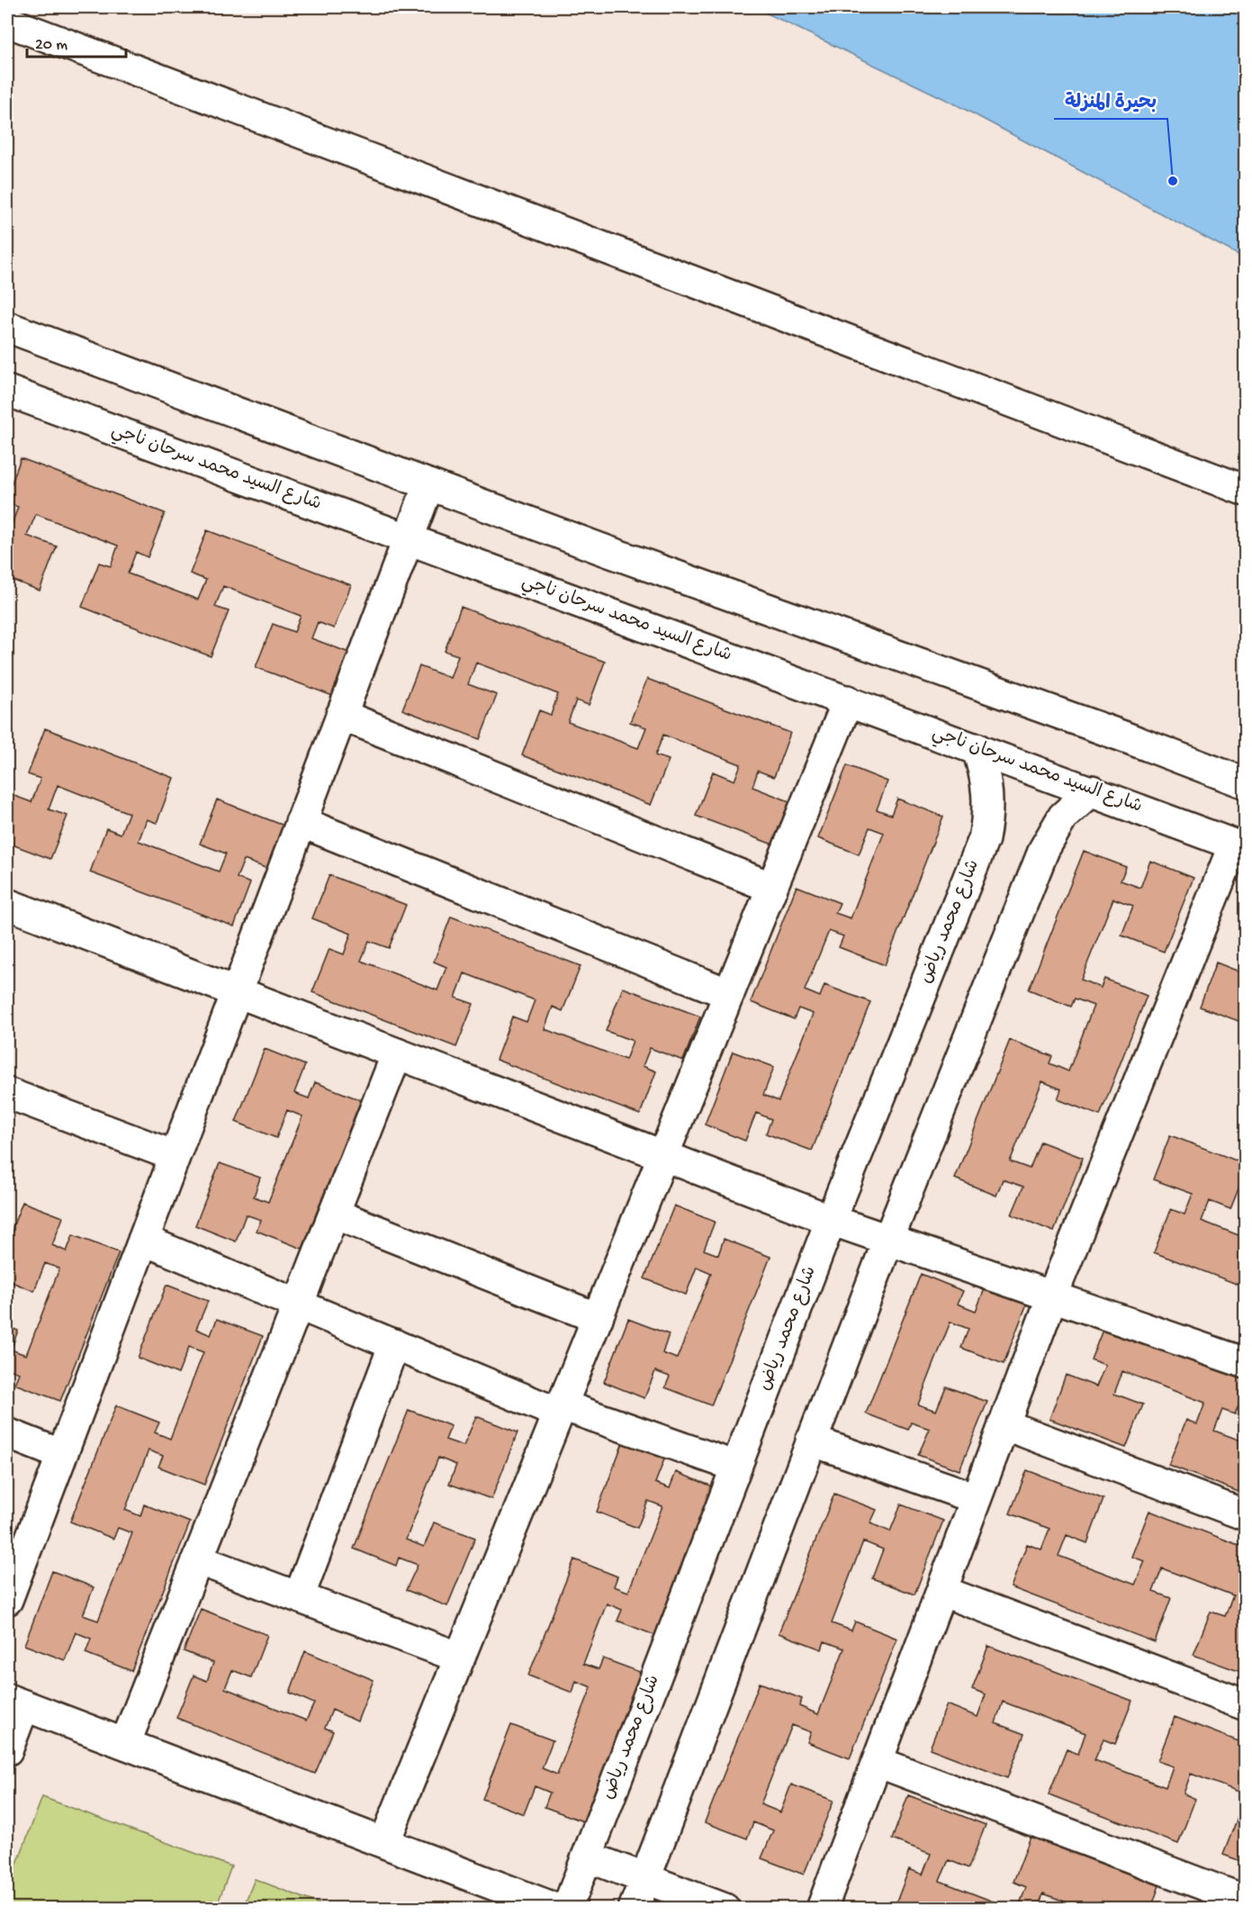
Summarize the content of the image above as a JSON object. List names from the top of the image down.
{
  "streets": {
    "street": ["شارع السيد محمد سرحان ناجي", "شارع محمد رياض"]
  },
  "crossings": [
    ["شارع السيد محمد سرحان ناجي", "شارع محمد رياض"]
  ],
  "places": ["بحيرة المنزلة"],
  "scale_bar": "20 m"
}
